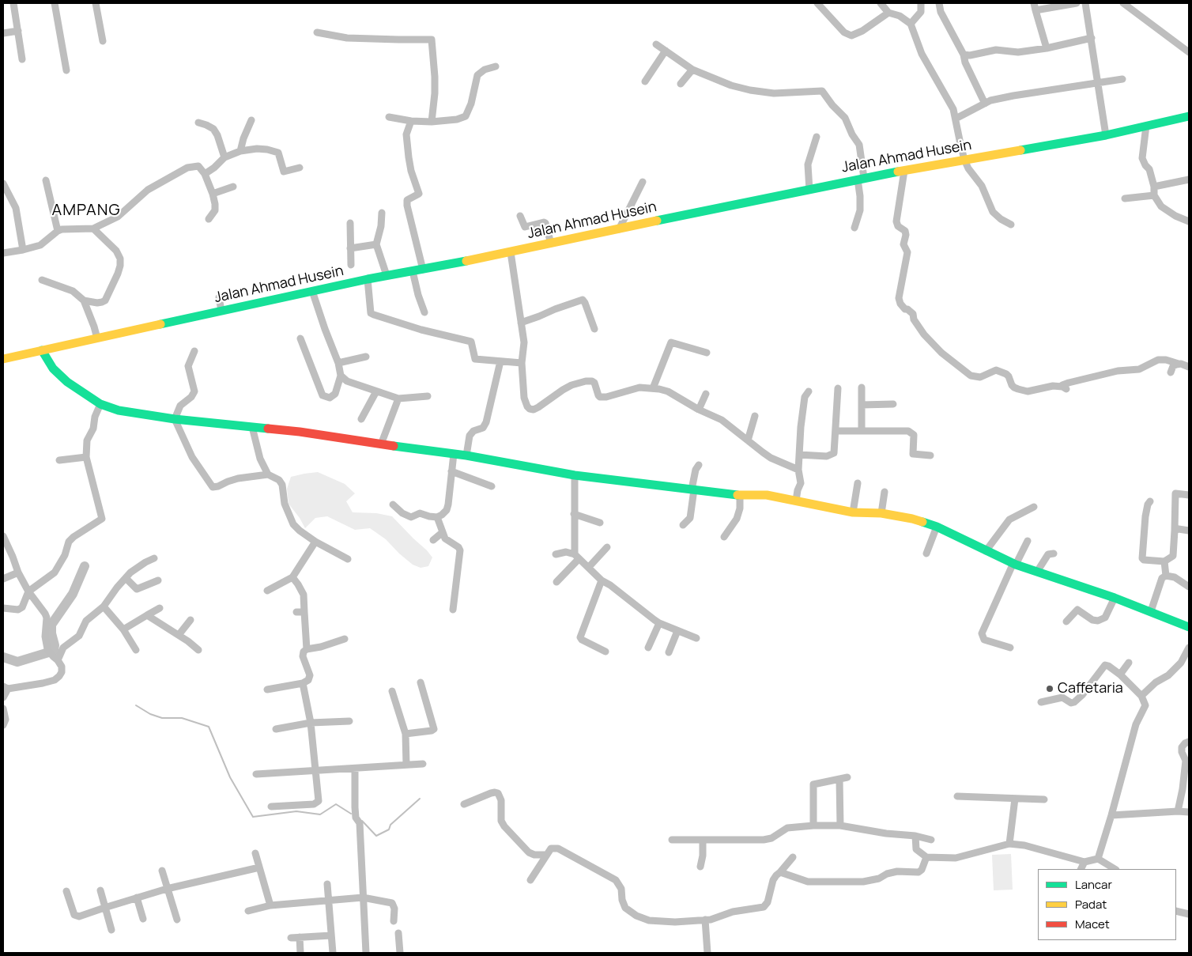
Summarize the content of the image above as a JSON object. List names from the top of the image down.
{
  "streets": {
    "main road": ["Jalan Ahmad Husein"]
  },
  "districts": ["AMPANG"],
  "places": ["Caffetaria"],
  "legend": ["Lancar", "Padat", "Macet"]
}
